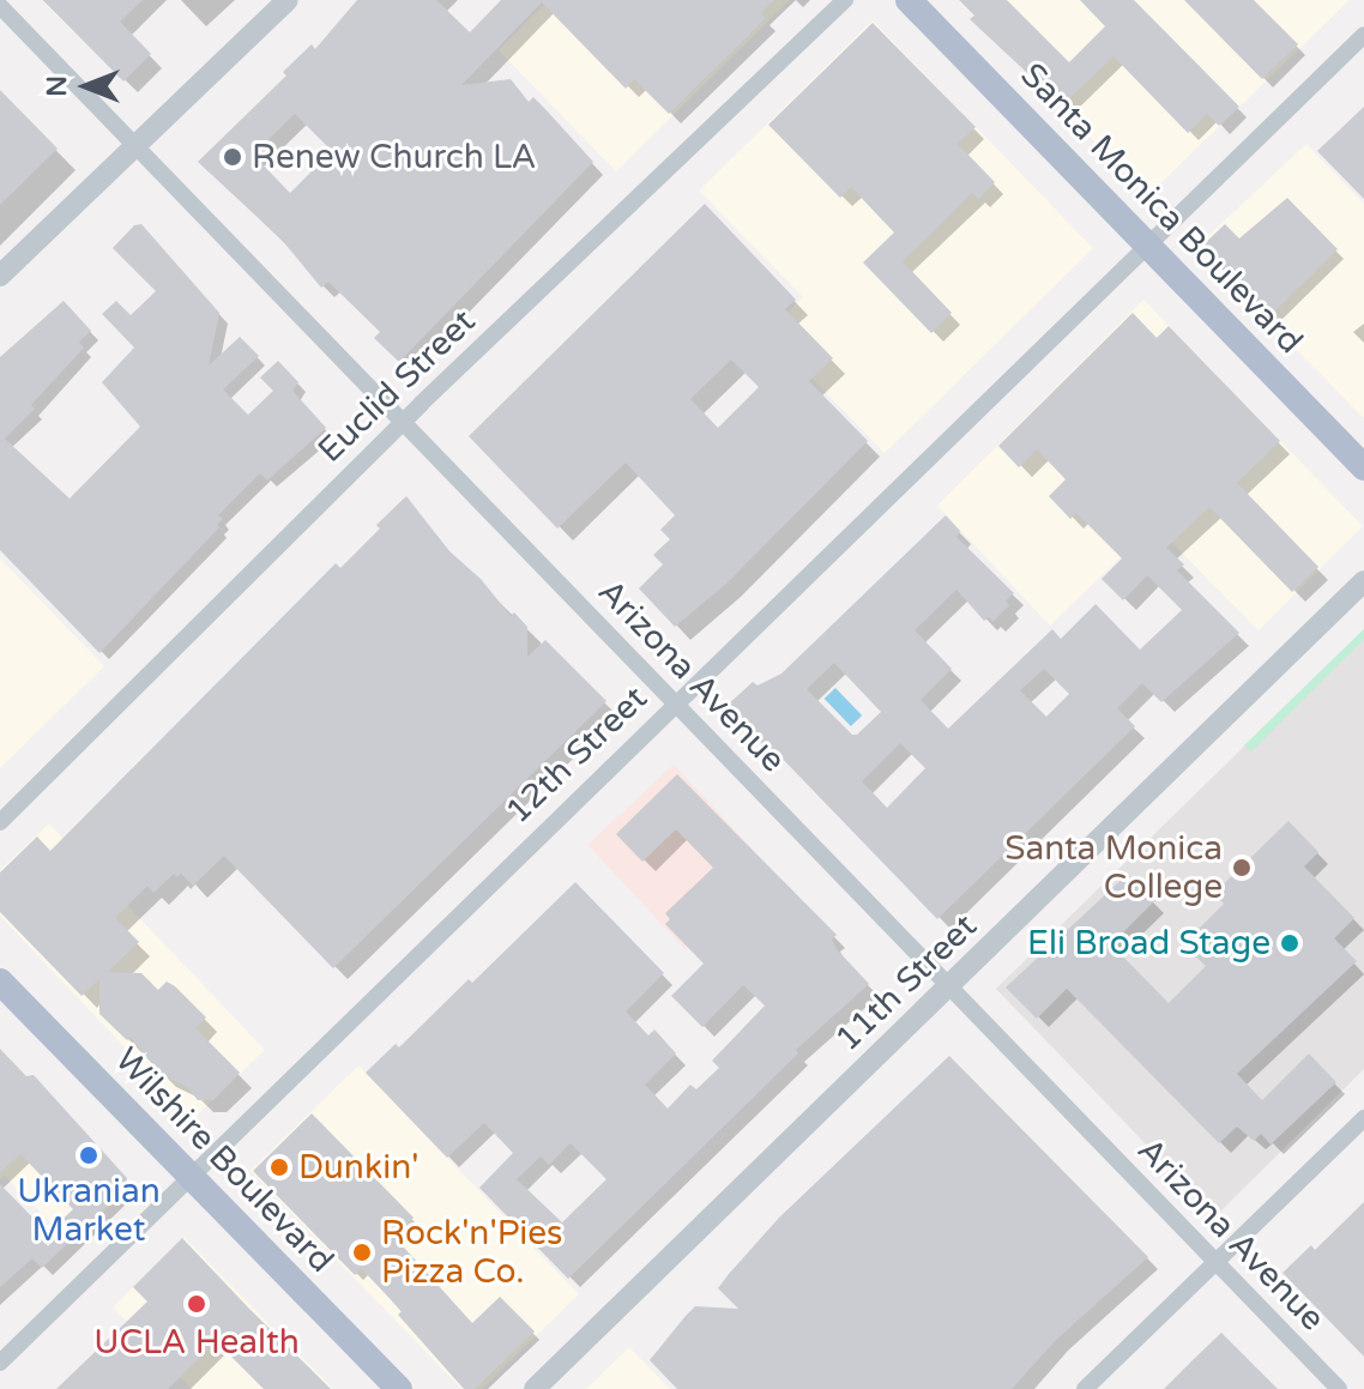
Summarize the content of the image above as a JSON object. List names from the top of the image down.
{
  "streets": {
    "main road": ["Santa Monica Boulevard", "Wilshire Boulevard"],
    "street": [
      "Euclid Street",
      "Arizona Avenue",
      "12th Street",
      "11th Street"
    ]
  },
  "crossings": [
    ["Santa Monica Boulevard", "12th Street"],
    ["Euclid Street", "Arizona Avenue"],
    ["Arizona Avenue", "12th Street"],
    ["Arizona Avenue", "11th Street"],
    ["12th Street", "Wilshire Boulevard"]
  ],
  "places": [
    "Renew Church LA",
    "Santa Monica College",
    "Eli Broad Stage",
    "Ukranian Market",
    "Dunkin'",
    "Rock'n'Pies Pizza Co.",
    "UCLA Health"
  ],
  "north": "left"
}
